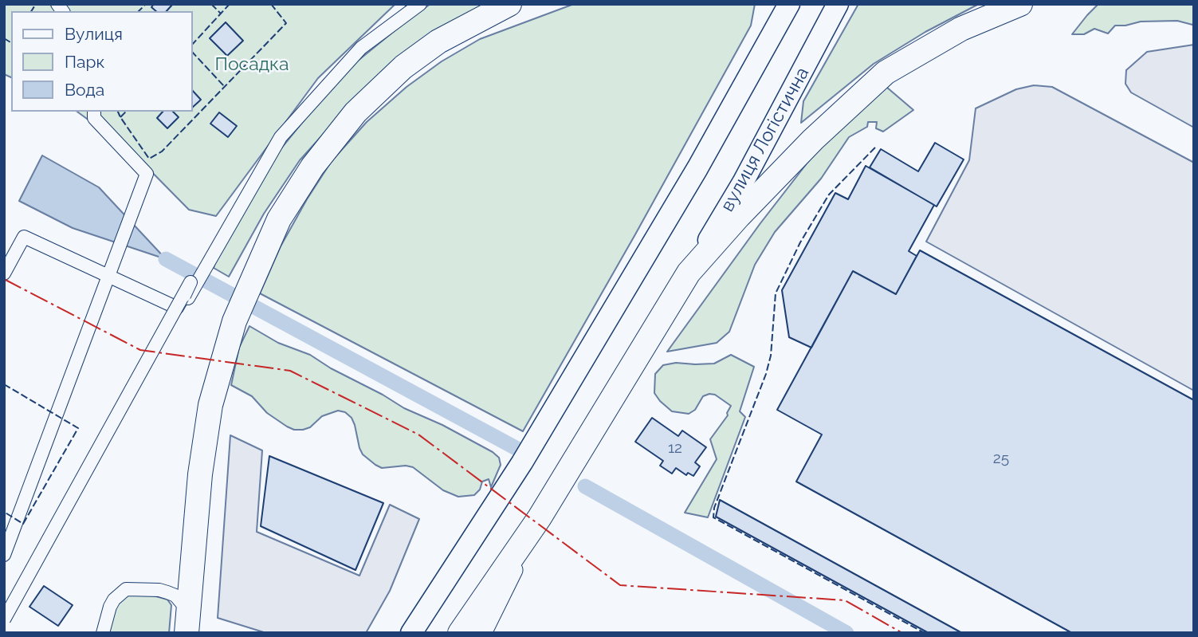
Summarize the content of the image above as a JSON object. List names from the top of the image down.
{
  "streets": {
    "main road": ["вулиця Логістична"]
  },
  "parks": ["Посадка"],
  "house_numbers": ["12", "25"],
  "legend": ["Вулиця", "Парк", "Вода"]
}
